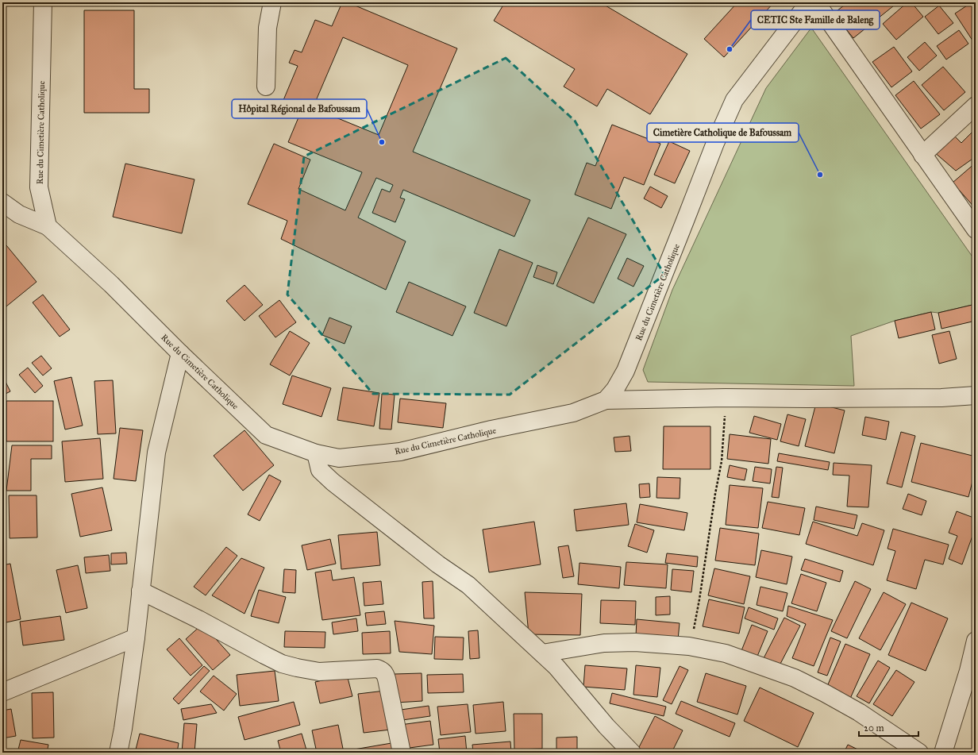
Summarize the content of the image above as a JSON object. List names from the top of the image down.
{
  "streets": {
    "street": ["Rue du Cimetière Catholique"]
  },
  "places": ["CETIC Ste Famille de Baleng", "Hôpital Régional de Bafoussam", "Cimetière Catholique de Bafoussam"],
  "scale_bar": "20 m"
}
